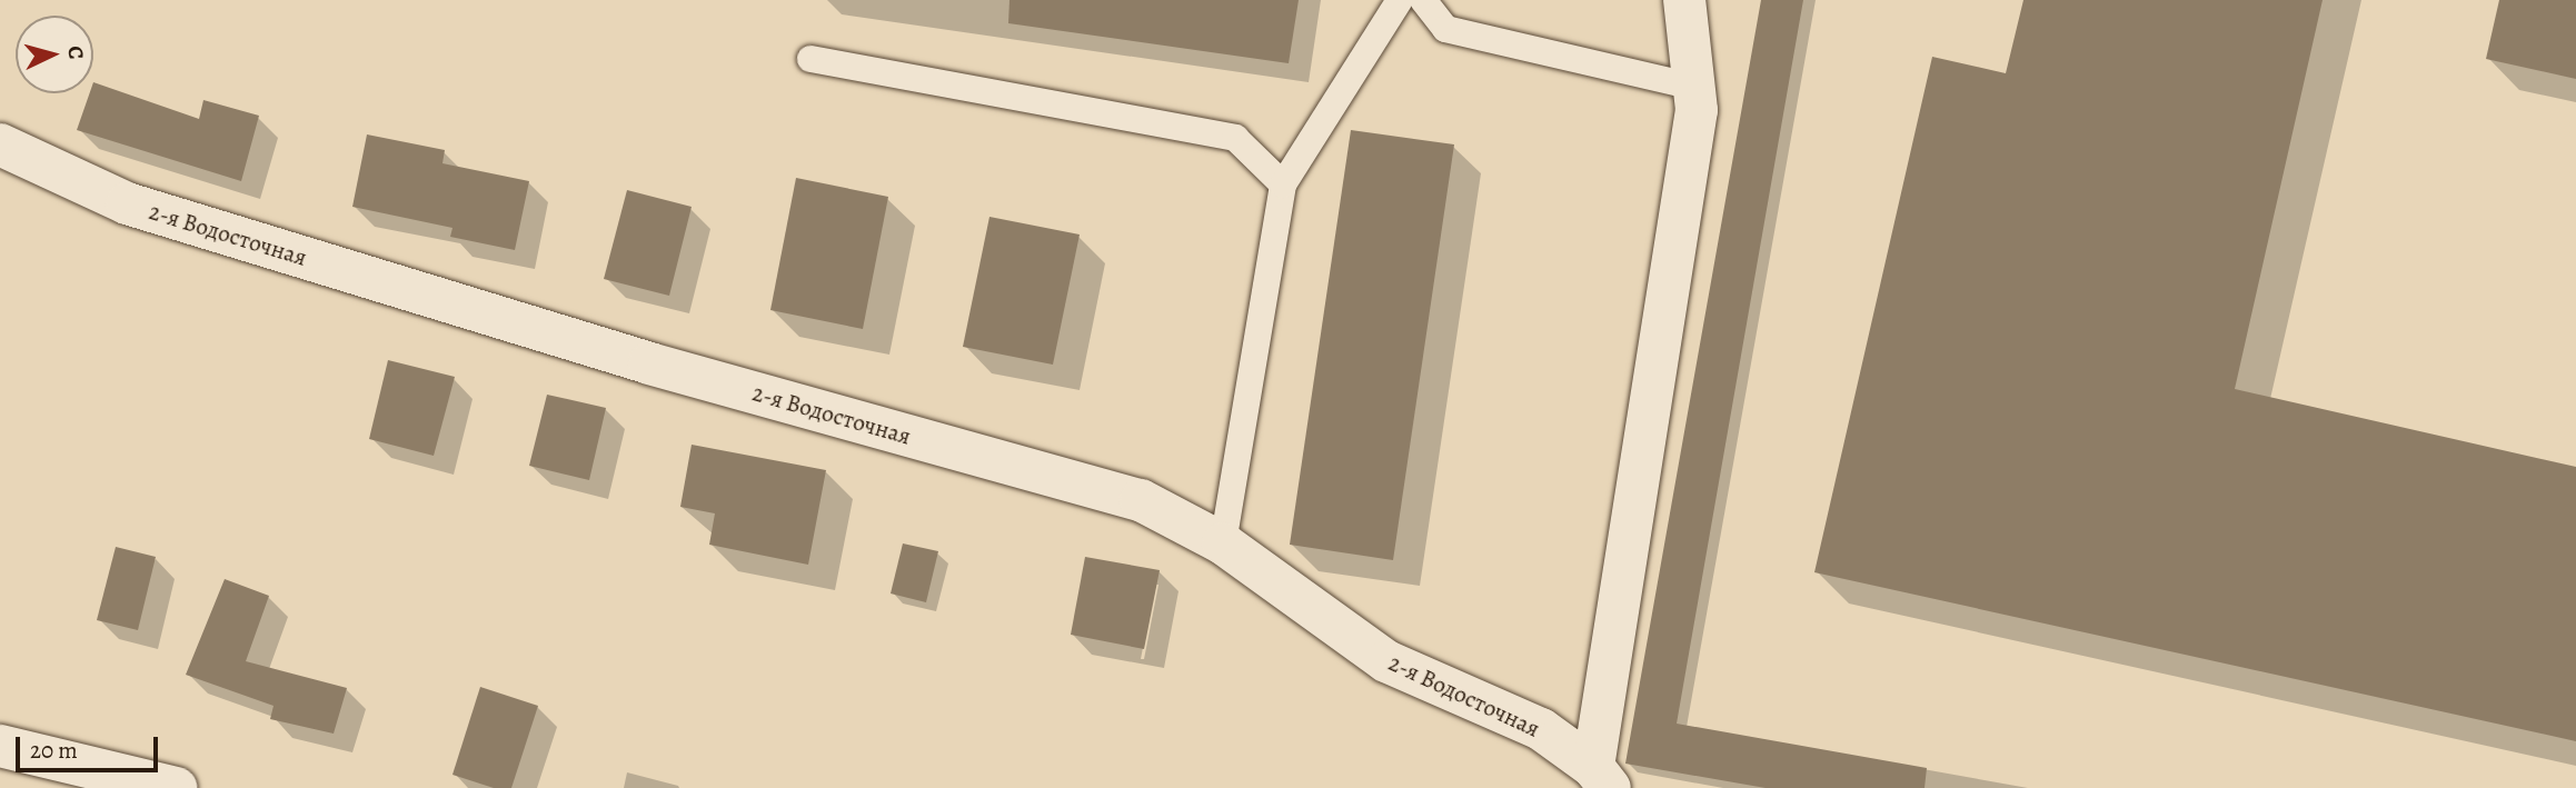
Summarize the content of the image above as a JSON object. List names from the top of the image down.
{
  "streets": {
    "street": ["2-я Водосточная"]
  },
  "scale_bar": "20 m",
  "north": "right"
}
